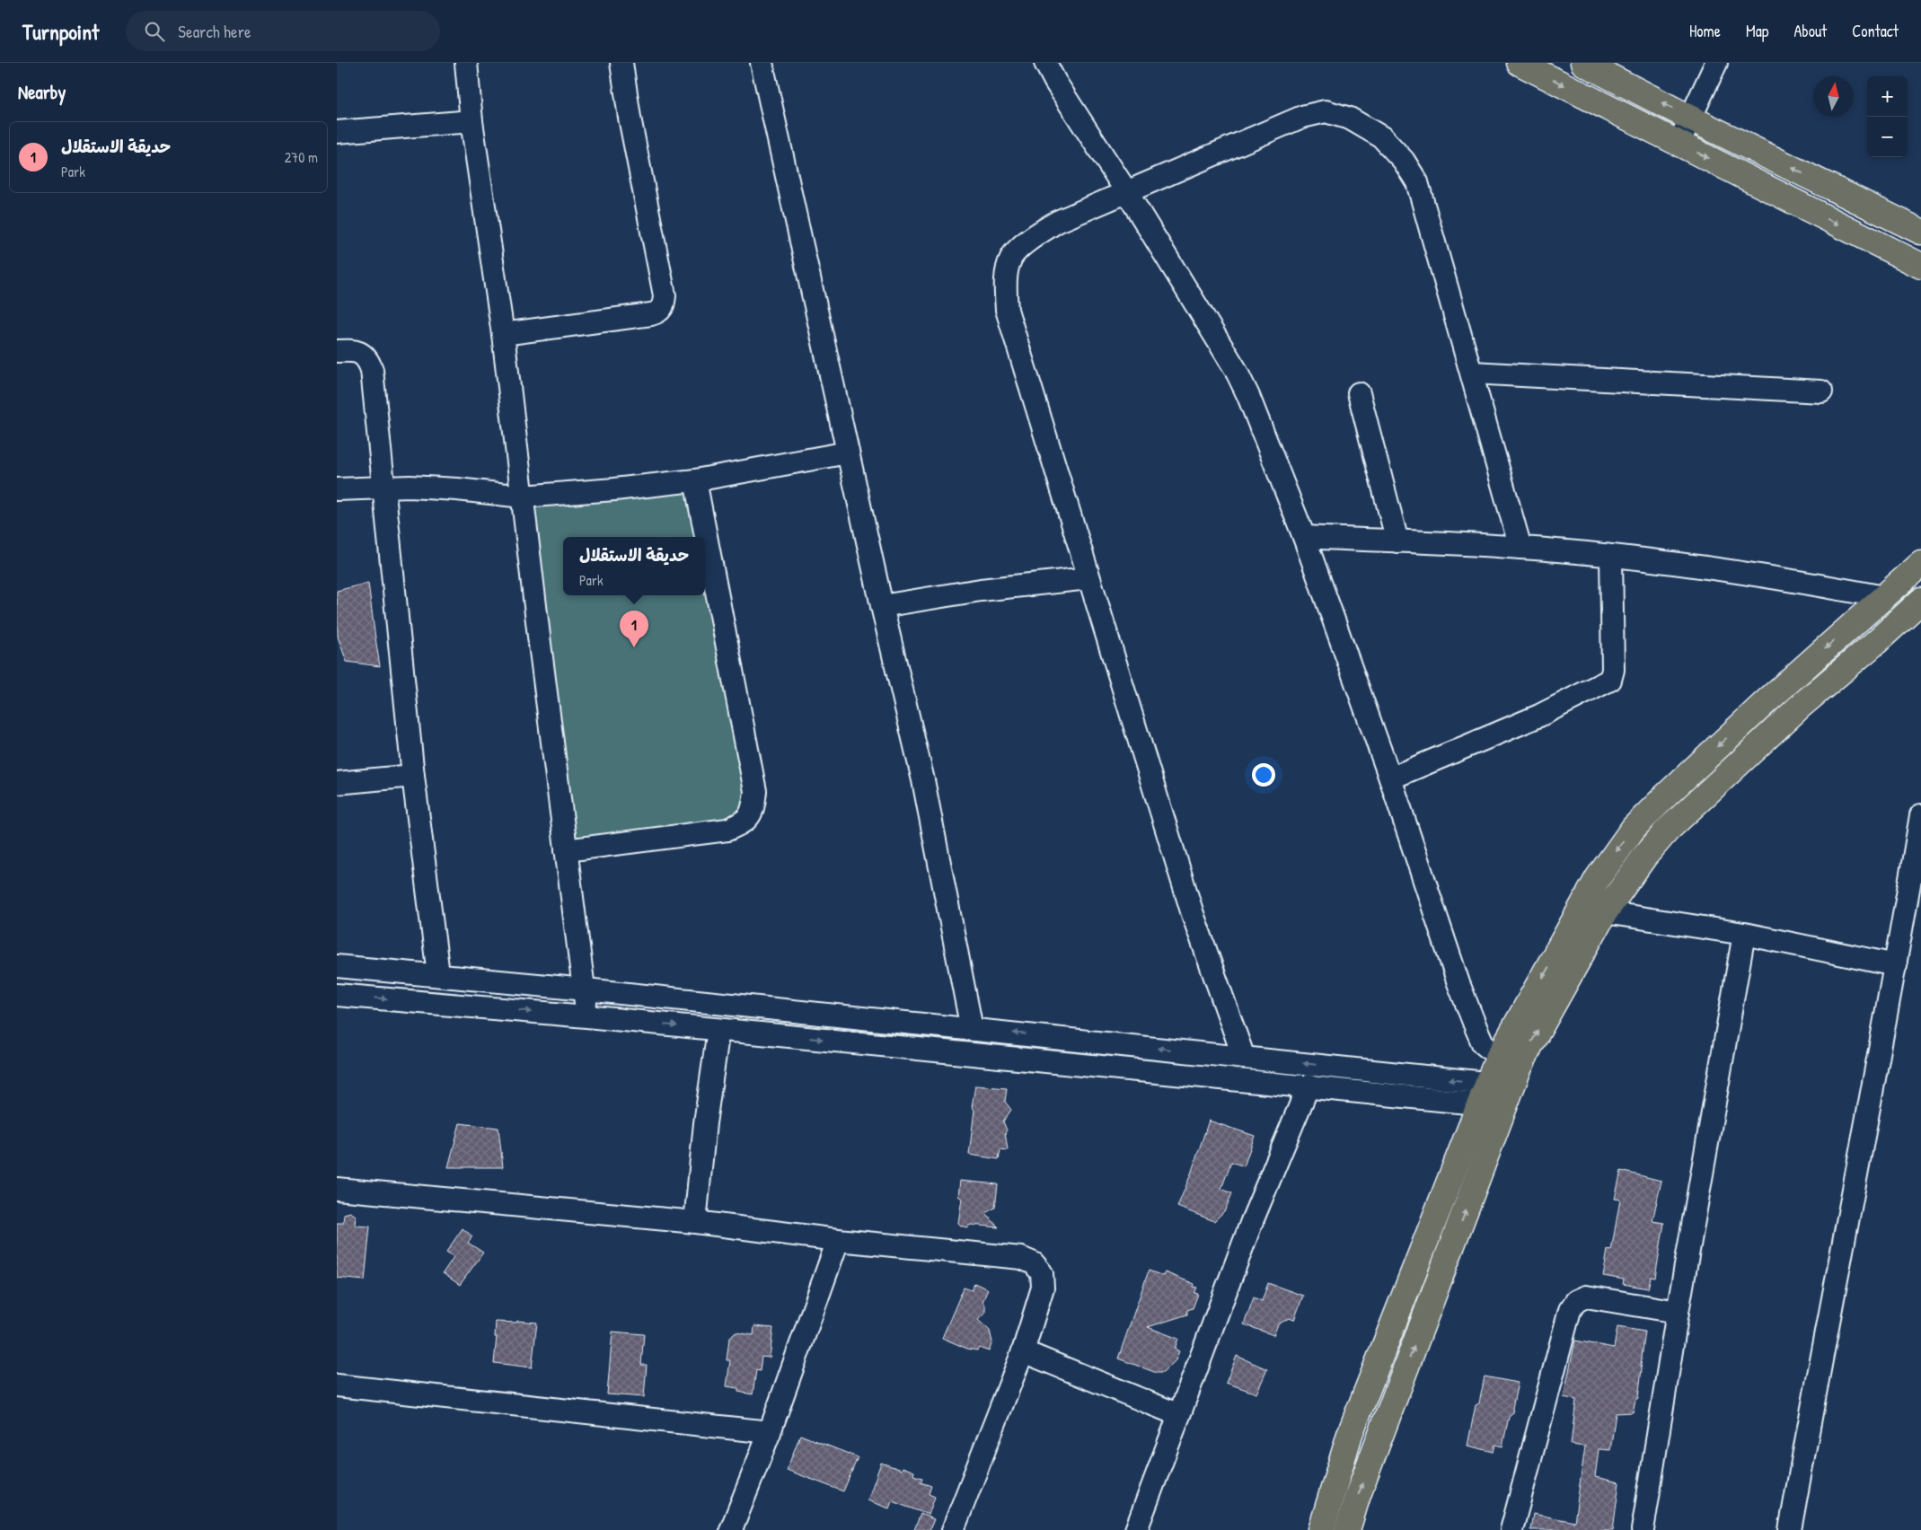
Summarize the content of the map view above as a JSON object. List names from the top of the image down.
{
  "north": "top",
  "page": {
    "header": "Turnpoint",
    "search": "Search here",
    "nav": [
      "Home",
      "Map",
      "About",
      "Contact"
    ],
    "heading": "Nearby",
    "map_buttons": ["+", "−"],
    "list": [
      {
        "mark": "1",
        "name": "حديقة الاستقلال",
        "note": "Park",
        "value": "270 m"
      }
    ],
    "popup": ["حديقة الاستقلال", "Park"],
    "pins": "1"
  }
}
